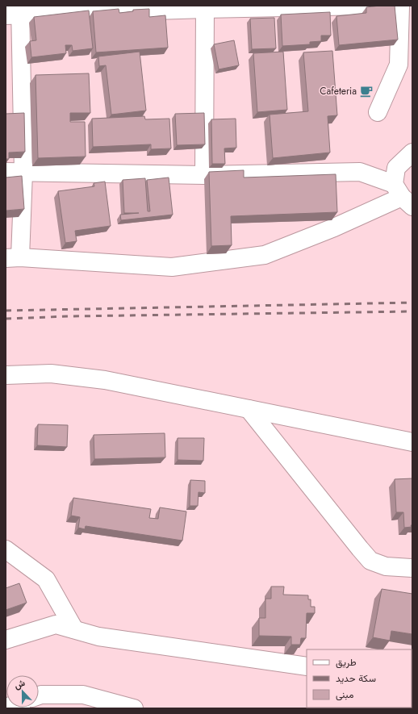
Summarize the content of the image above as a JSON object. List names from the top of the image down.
{
  "places": {
    "cafe": ["Cafeteria"]
  },
  "legend": ["طريق", "سكة حديد", "مبنى"],
  "north": "top"
}
